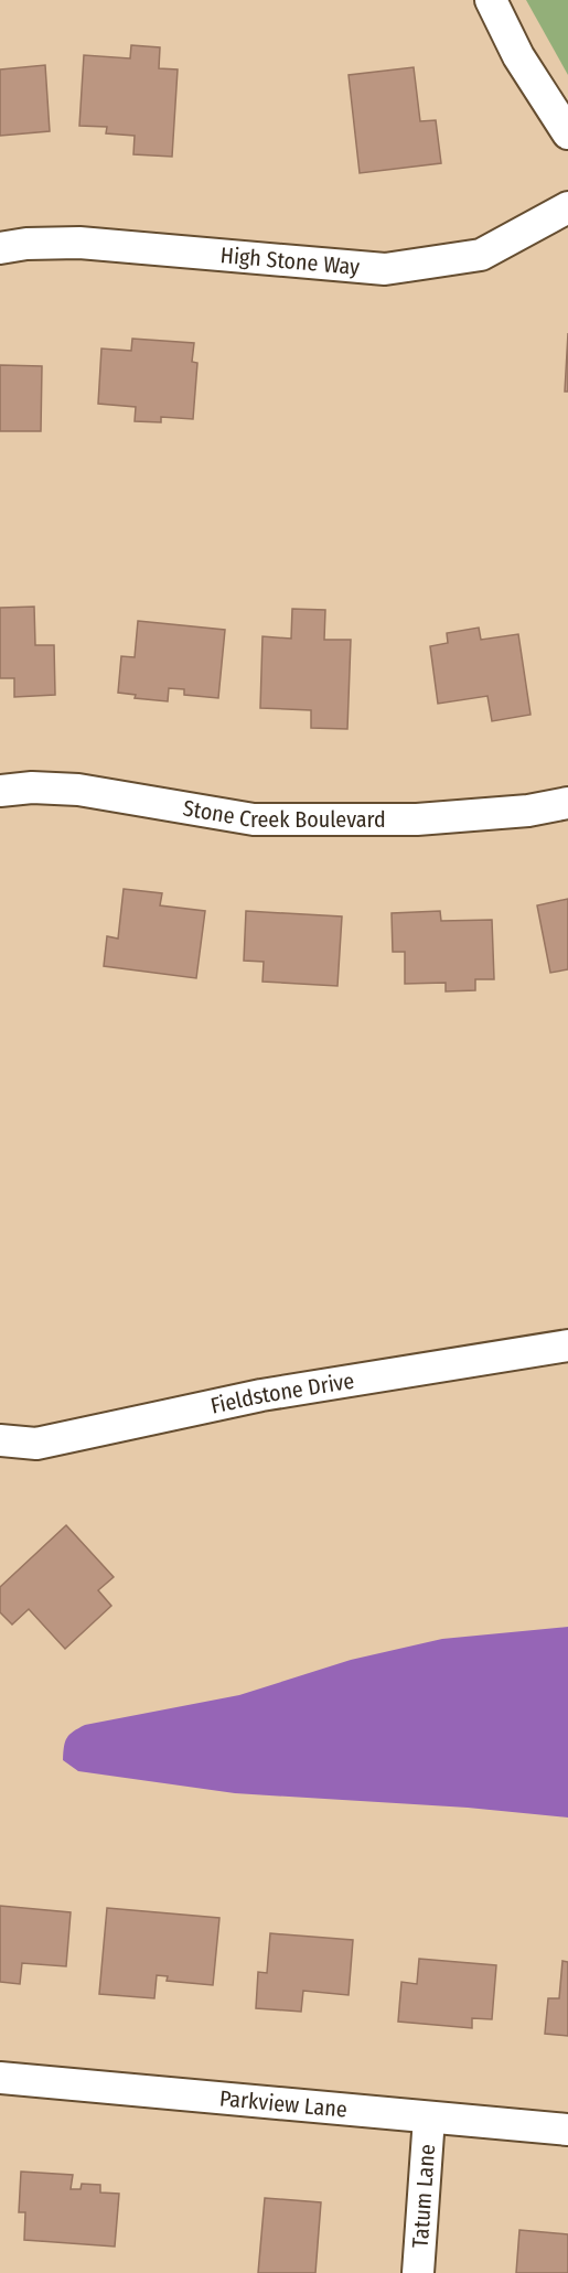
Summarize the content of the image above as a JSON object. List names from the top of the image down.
{
  "streets": {
    "street": [
      "High Stone Way",
      "Stone Creek Boulevard",
      "Fieldstone Drive",
      "Parkview Lane",
      "Tatum Lane"
    ]
  },
  "crossings": [
    ["Parkview Lane", "Tatum Lane"]
  ]
}
